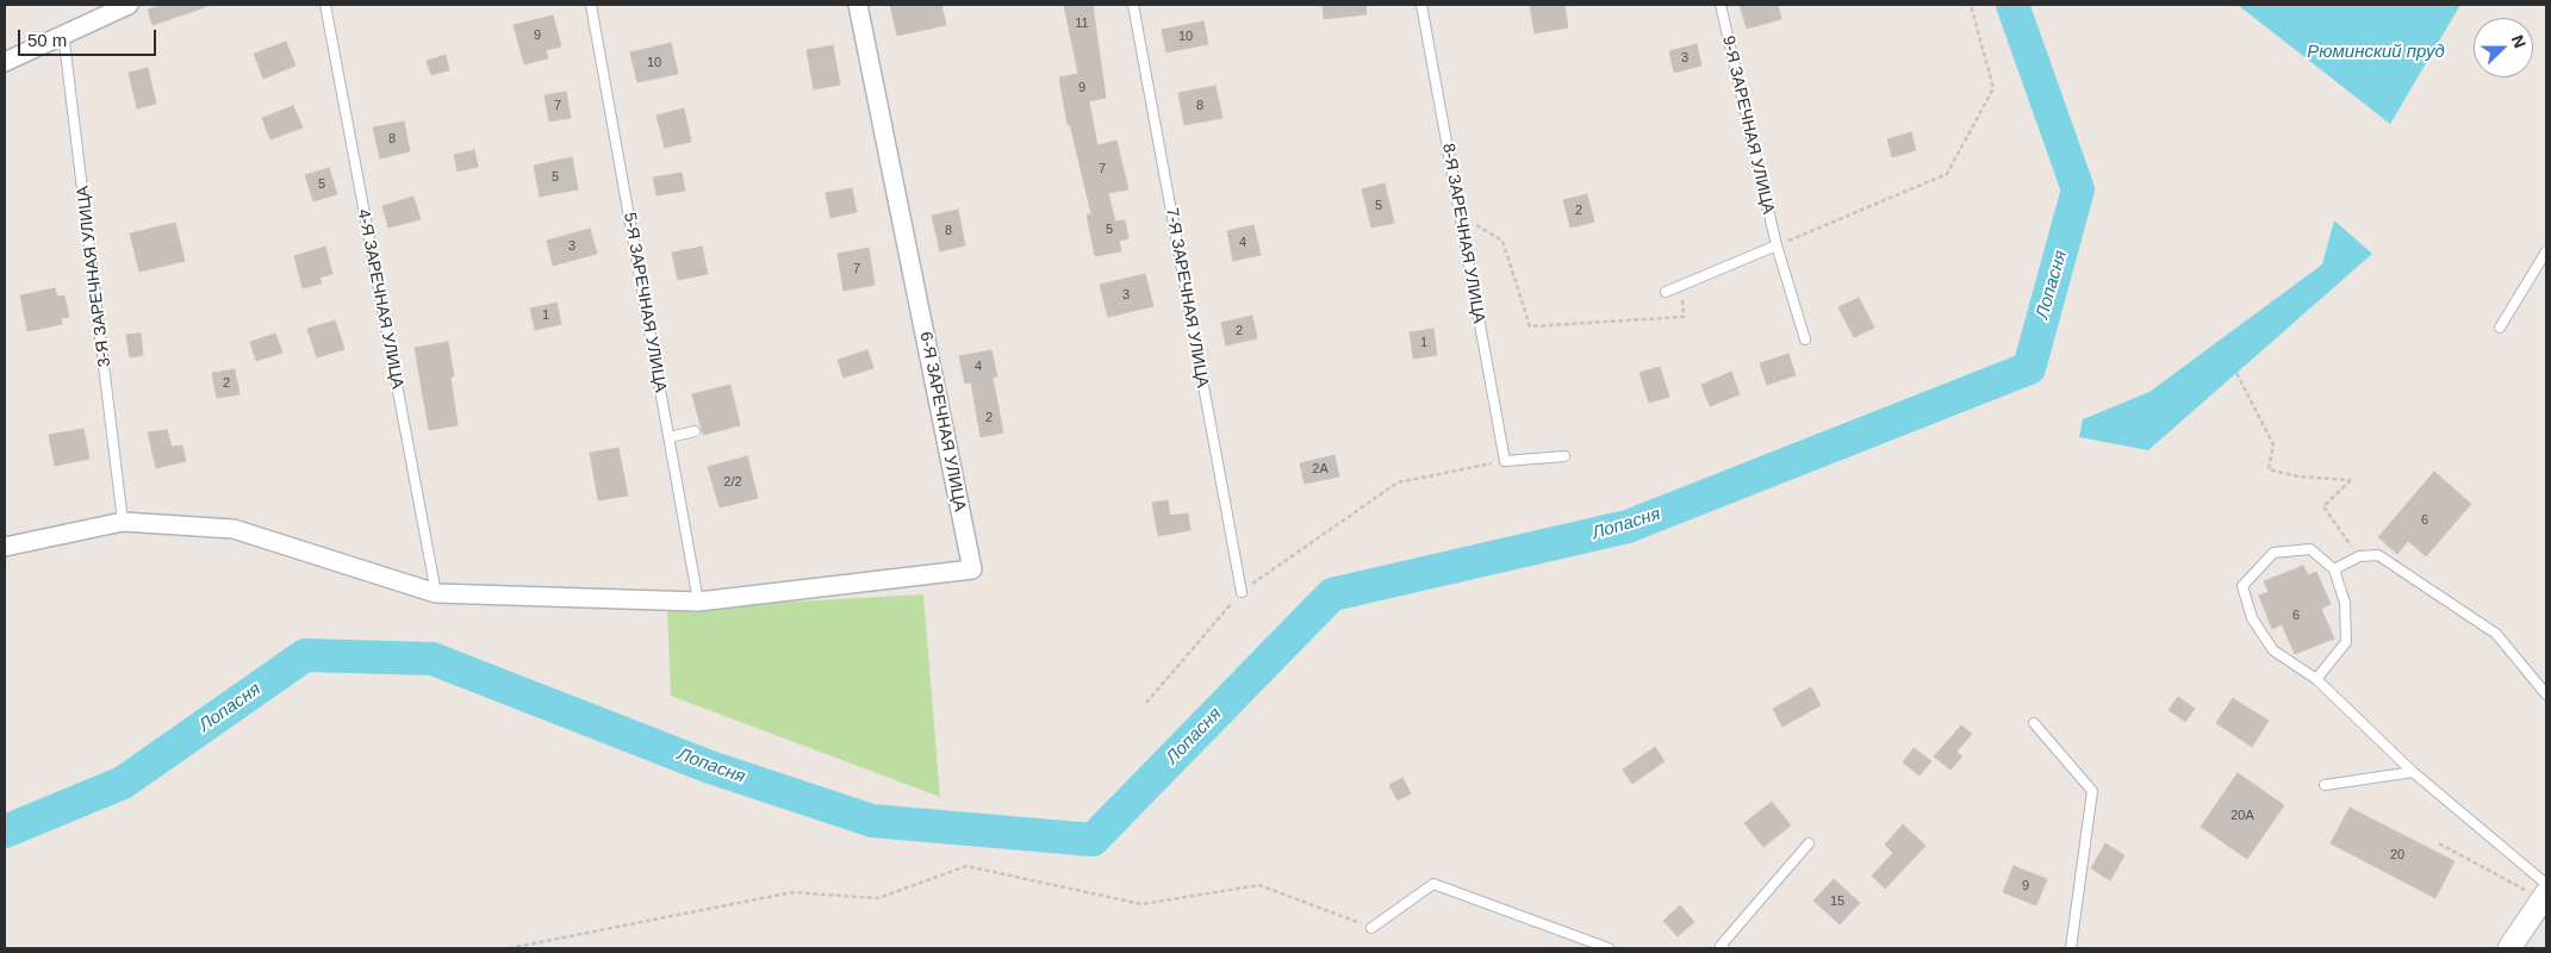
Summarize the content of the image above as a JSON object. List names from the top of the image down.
{
  "streets": {
    "street": ["6-Я ЗАРЕЧНАЯ УЛИЦА"],
    "lane": [
      "9-Я ЗАРЕЧНАЯ УЛИЦА",
      "8-Я ЗАРЕЧНАЯ УЛИЦА",
      "3-Я ЗАРЕЧНАЯ УЛИЦА",
      "7-Я ЗАРЕЧНАЯ УЛИЦА",
      "4-Я ЗАРЕЧНАЯ УЛИЦА",
      "5-Я ЗАРЕЧНАЯ УЛИЦА"
    ]
  },
  "crossings": [
    ["5-Я ЗАРЕЧНАЯ УЛИЦА", "6-Я ЗАРЕЧНАЯ УЛИЦА"]
  ],
  "water": ["Рюминский пруд", "Лопасня"],
  "house_numbers": [
    "11",
    "9",
    "10",
    "3",
    "10",
    "9",
    "7",
    "8",
    "8",
    "7",
    "5",
    "5",
    "5",
    "2",
    "5",
    "8",
    "4",
    "3",
    "7",
    "3",
    "1",
    "2",
    "1",
    "4",
    "2",
    "2",
    "2А",
    "2/2",
    "6",
    "6",
    "20А",
    "20",
    "9",
    "15"
  ],
  "scale_bar": "50 m",
  "north": "right"
}
